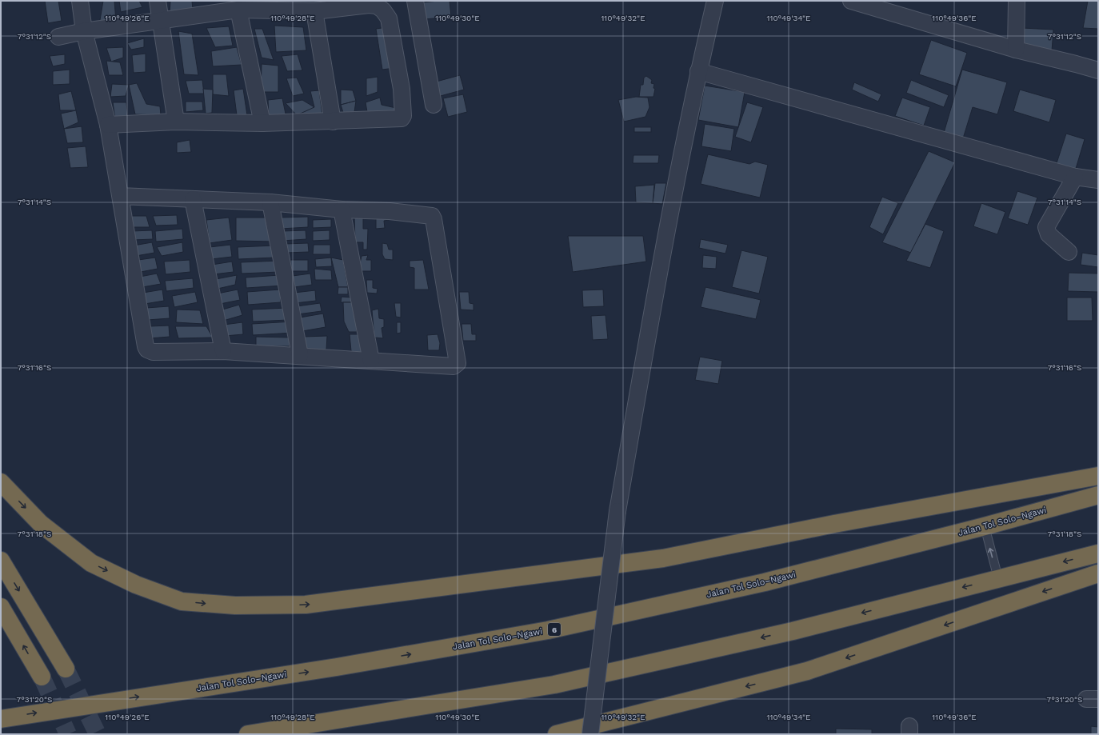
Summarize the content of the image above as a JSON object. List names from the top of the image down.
{
  "streets": {
    "highway": ["Jalan Tol Solo–Ngawi", "6"]
  },
  "coordinates": [
    "110°49'26\"E",
    "110°49'28\"E",
    "110°49'30\"E",
    "110°49'32\"E",
    "110°49'34\"E",
    "110°49'36\"E",
    "7°31'12\"S",
    "7°31'14\"S",
    "7°31'16\"S",
    "7°31'18\"S",
    "7°31'20\"S"
  ]
}
